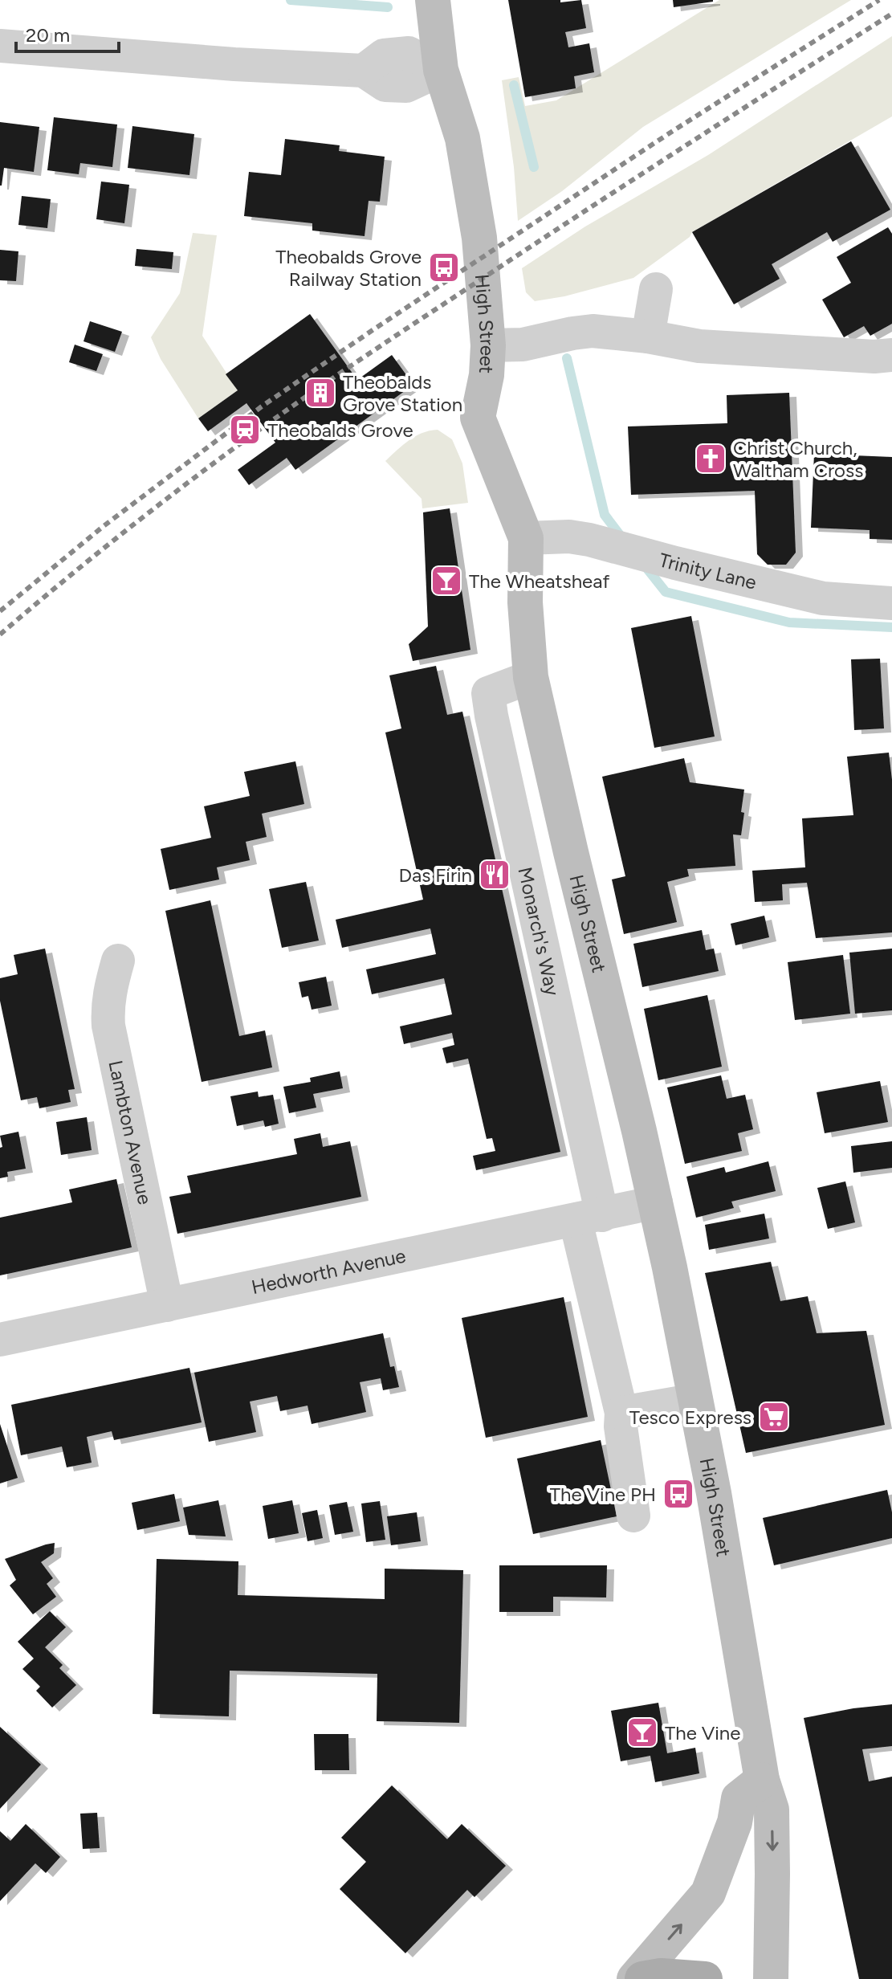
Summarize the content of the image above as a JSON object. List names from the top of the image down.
{
  "streets": {
    "main road": ["High Street"],
    "street": [
      "Trinity Lane",
      "Monarch's Way",
      "Lambton Avenue",
      "Hedworth Avenue"
    ]
  },
  "crossings": [
    ["High Street", "Trinity Lane"],
    ["High Street", "Monarch's Way"],
    ["High Street", "Hedworth Avenue"],
    ["Monarch's Way", "Hedworth Avenue"],
    ["Lambton Avenue", "Hedworth Avenue"]
  ],
  "places": {
    "bus stop": ["Theobalds Grove Railway Station", "The Vine PH"],
    "building": ["Theobalds Grove Station"],
    "station": ["Theobalds Grove"],
    "church": ["Christ Church, Waltham Cross"],
    "bar": ["The Wheatsheaf", "The Vine"],
    "restaurant": ["Das Firin"],
    "supermarket": ["Tesco Express"]
  },
  "scale_bar": "20 m"
}
